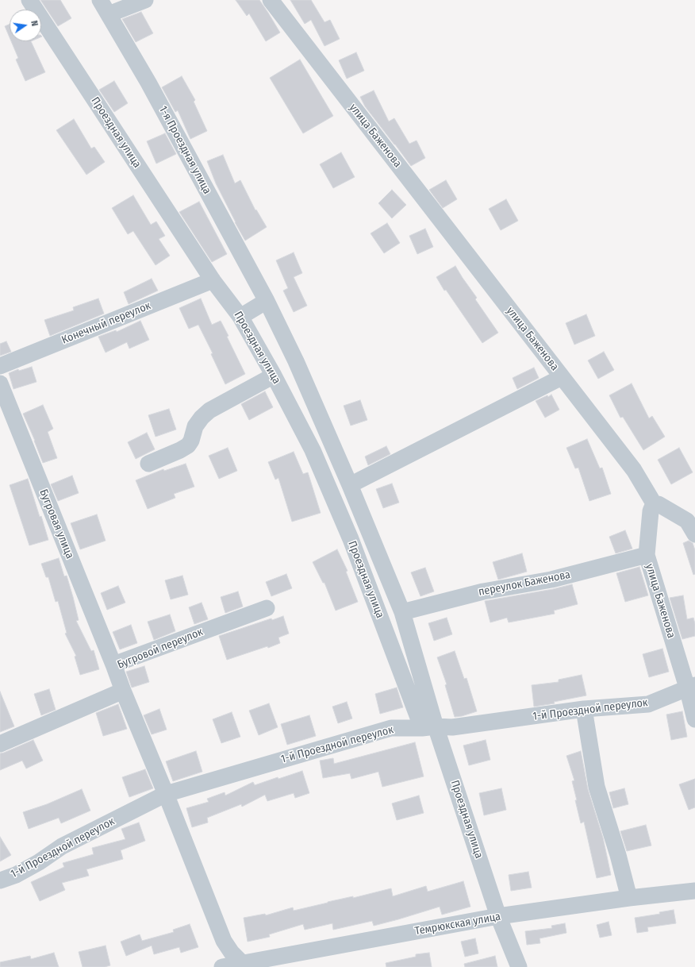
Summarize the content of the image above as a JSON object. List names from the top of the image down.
{
  "streets": {
    "street": [
      "Проездная улица",
      "улица Баженова",
      "1-я Проездная улица",
      "Конечный переулок",
      "Бугровая улица",
      "переулок Баженова",
      "Бугровой переулок",
      "1-й Проездной переулок",
      "Темрюкская улица"
    ]
  },
  "crossings": [
    ["Проездная улица", "1-я Проездная улица"],
    ["Проездная улица", "Конечный переулок"],
    ["Проездная улица", "переулок Баженова"],
    ["Проездная улица", "1-й Проездной переулок"],
    ["Проездная улица", "Темрюкская улица"],
    ["улица Баженова", "переулок Баженова"],
    ["улица Баженова", "1-й Проездной переулок"],
    ["Бугровая улица", "Бугровой переулок"]
  ],
  "north": "right"
}
